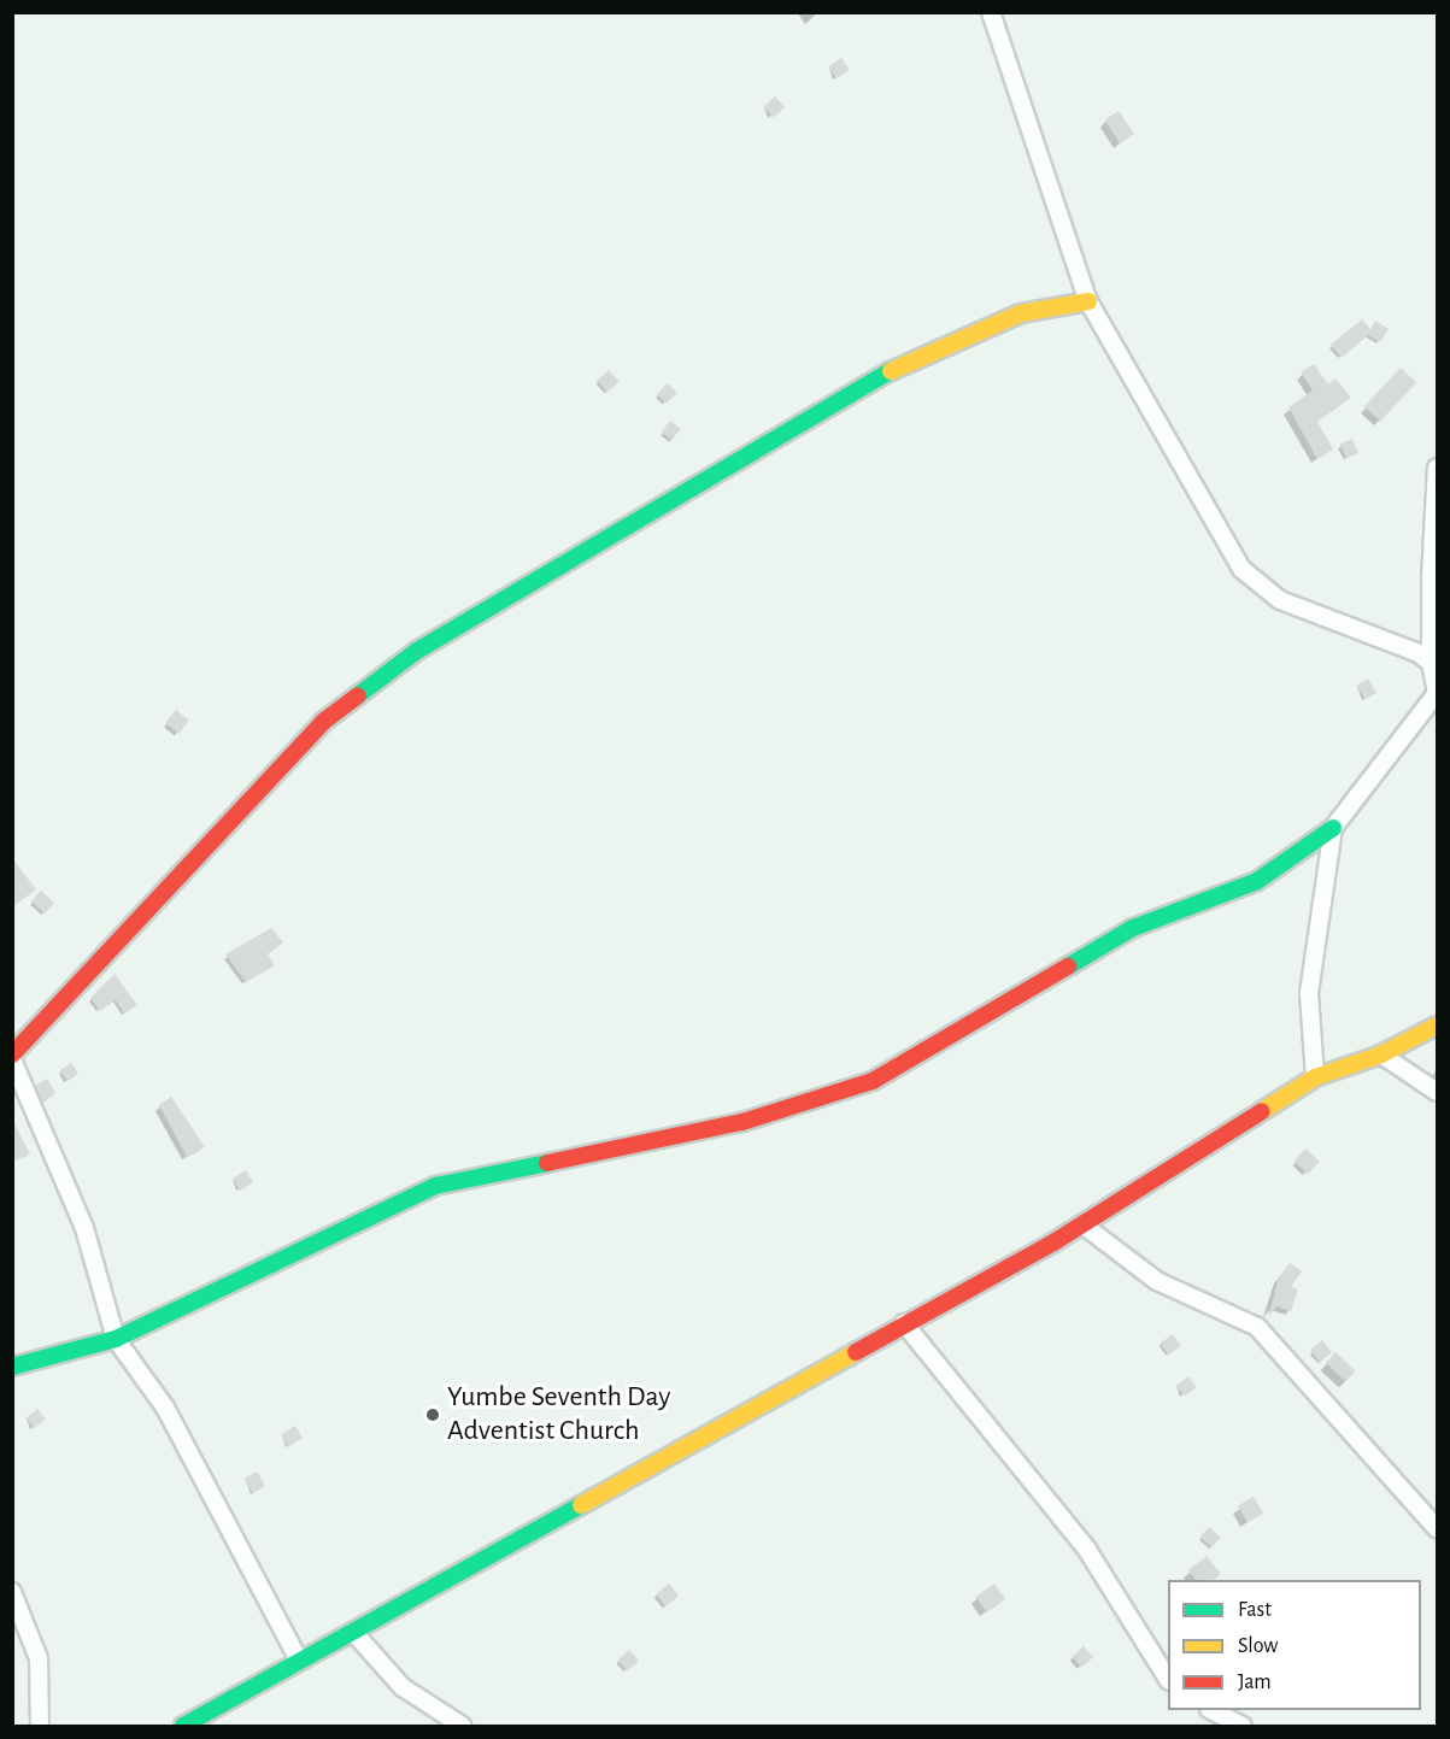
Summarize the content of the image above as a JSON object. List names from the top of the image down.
{
  "places": ["Yumbe Seventh Day Adventist Church"],
  "legend": ["Fast", "Slow", "Jam"]
}
